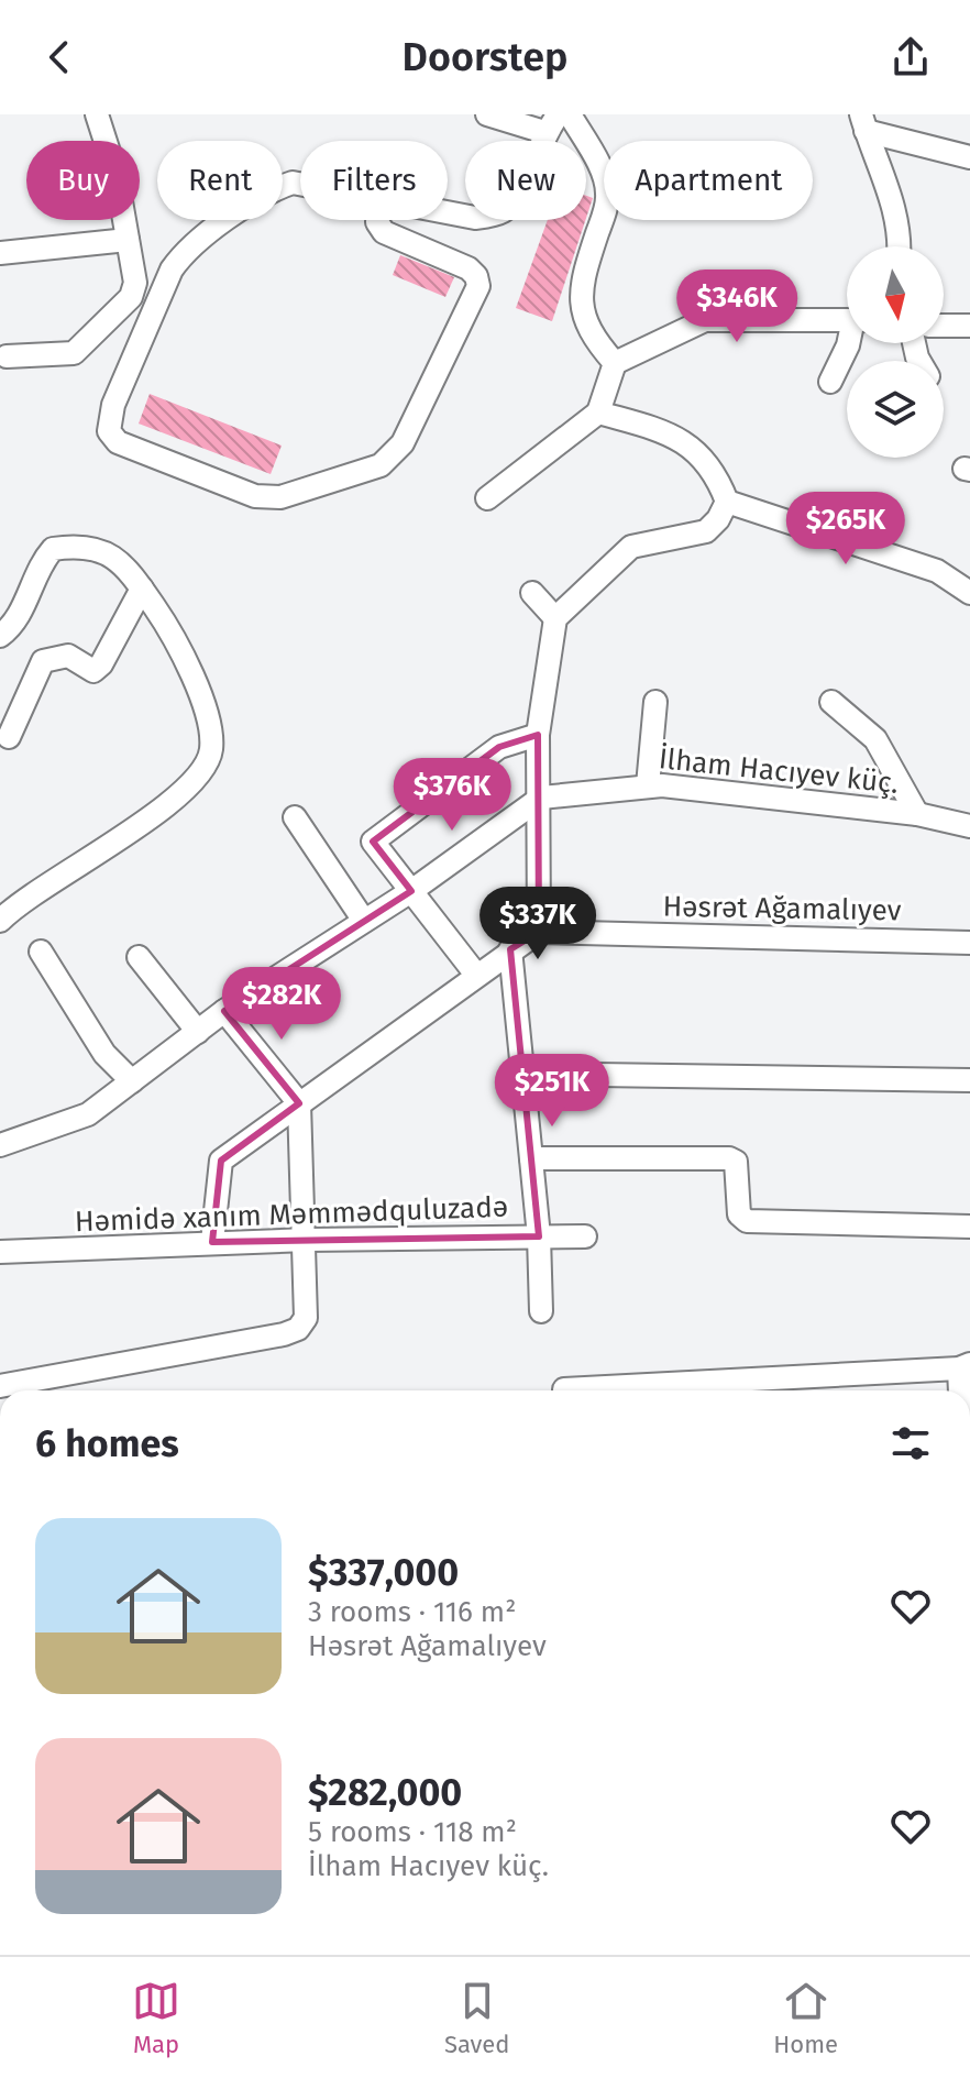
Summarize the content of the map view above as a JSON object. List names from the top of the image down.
{
  "streets": {
    "street": ["İlham Hacıyev küç.", "Həsrət Ağamalıyev", "Həmidə xanım Məmmədquluzadə"]
  },
  "north": "bottom",
  "page": {
    "header": "Doorstep",
    "chip": [
      "Buy",
      "Rent",
      "Filters",
      "New",
      "Apartment"
    ],
    "price": [
      "$346K",
      "$265K",
      "$376K",
      "$337K",
      "$282K",
      "$251K"
    ],
    "heading": "6 homes",
    "list": [
      {
        "name": "$337,000",
        "note": "3 rooms · 116 m² · Həsrət Ağamalıyev"
      },
      {
        "name": "$282,000",
        "note": "5 rooms · 118 m² · İlham Hacıyev küç."
      }
    ],
    "tabs": ["Map", "Saved", "Home"]
  }
}
